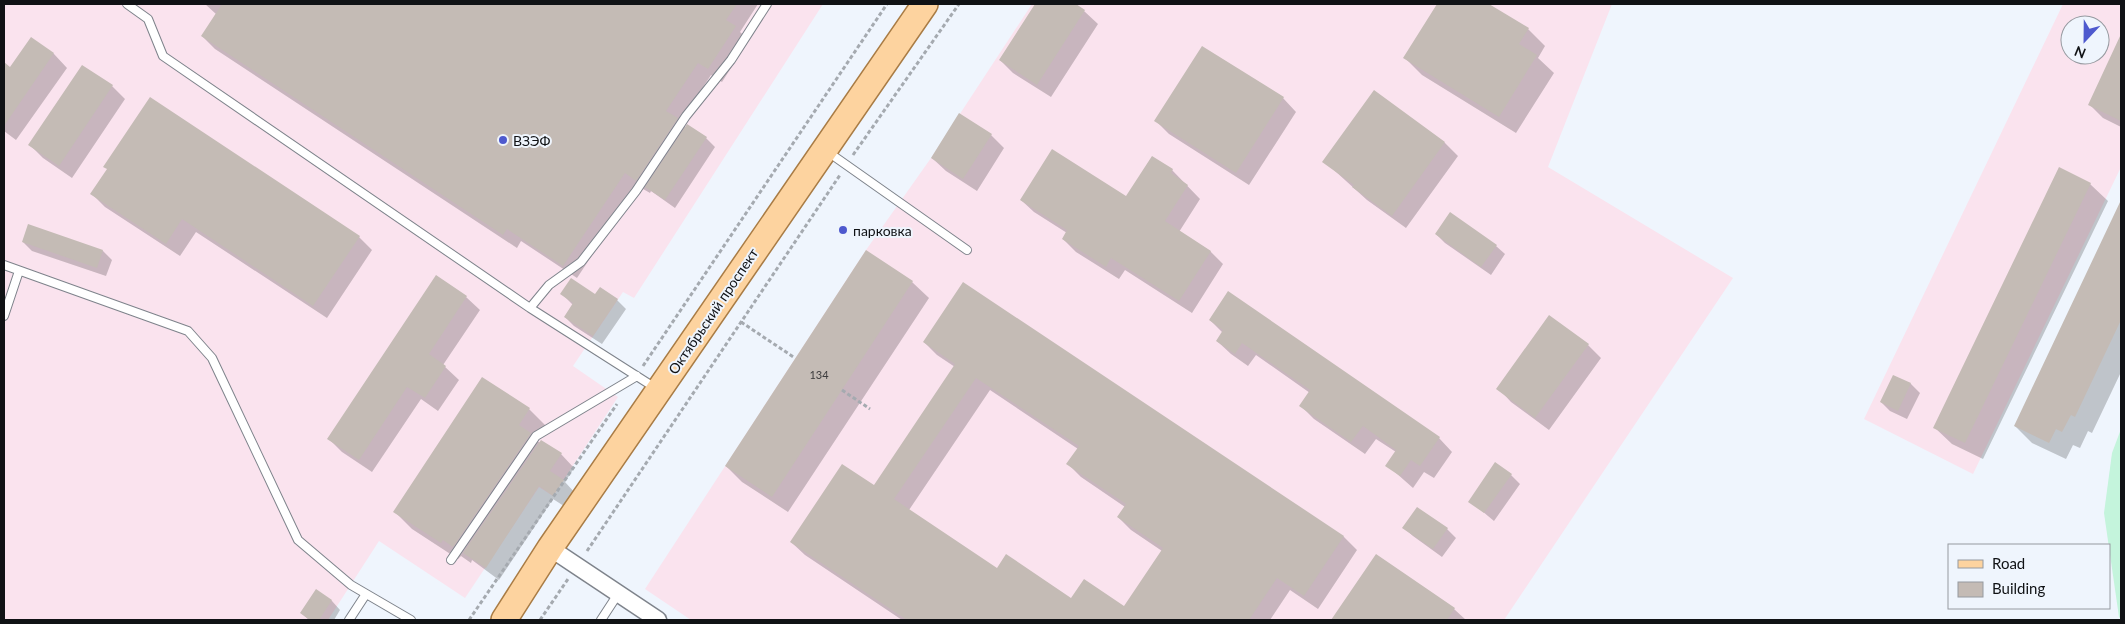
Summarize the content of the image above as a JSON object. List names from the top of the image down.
{
  "streets": {
    "main road": ["Октябрьский проспект"]
  },
  "places": ["ВЗЭФ", "парковка"],
  "house_numbers": ["134"],
  "legend": ["Road", "Building"],
  "north": "bottom"
}
